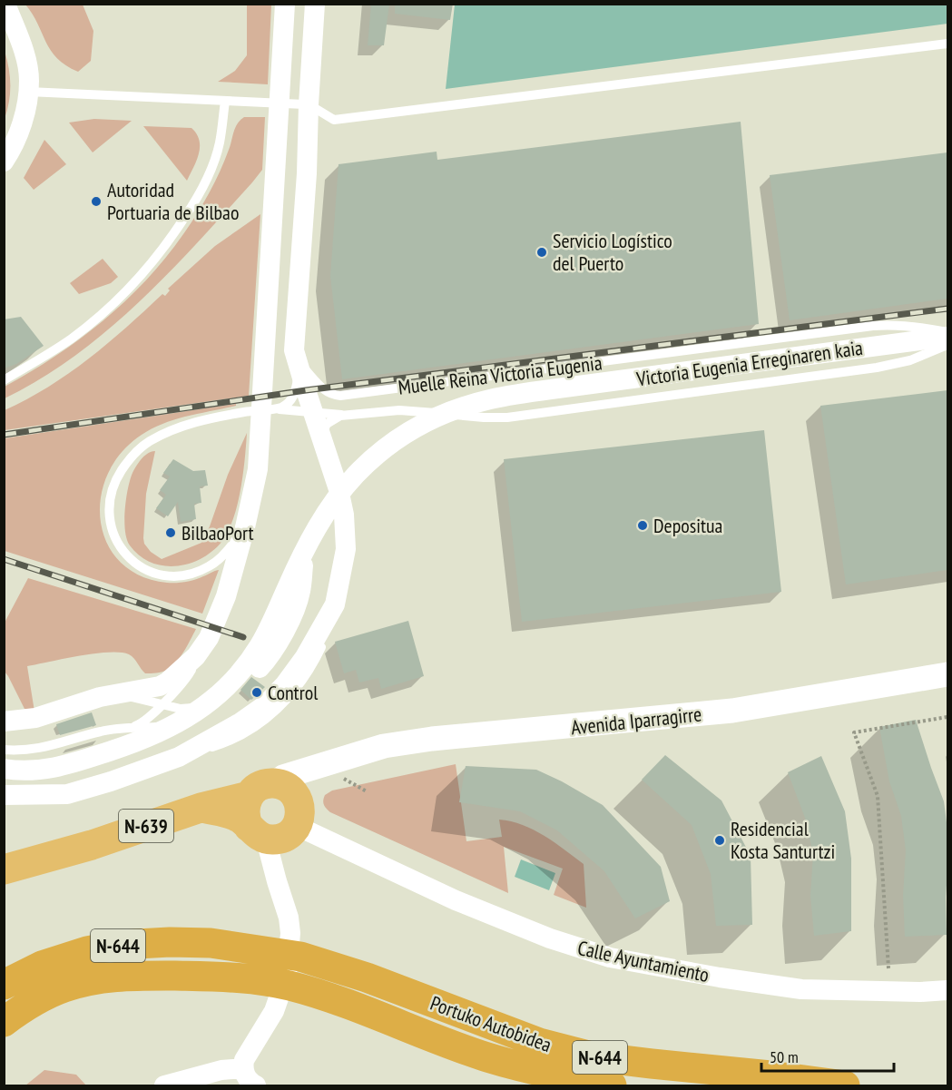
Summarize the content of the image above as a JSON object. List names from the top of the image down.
{
  "streets": {
    "highway": ["N-639", "N-644", "Portuko Autobidea"],
    "street": ["Victoria Eugenia Erreginaren kaia", "Avenida Iparragirre", "Calle Ayuntamiento"],
    "lane": ["Muelle Reina Victoria Eugenia"]
  },
  "crossings": [
    ["Avenida Iparragirre", "Calle Ayuntamiento"]
  ],
  "places": [
    "Autoridad Portuaria de Bilbao",
    "Servicio Logístico del Puerto",
    "Depositua",
    "BilbaoPort",
    "Control",
    "Residencial Kosta Santurtzi"
  ],
  "scale_bar": "50 m"
}
